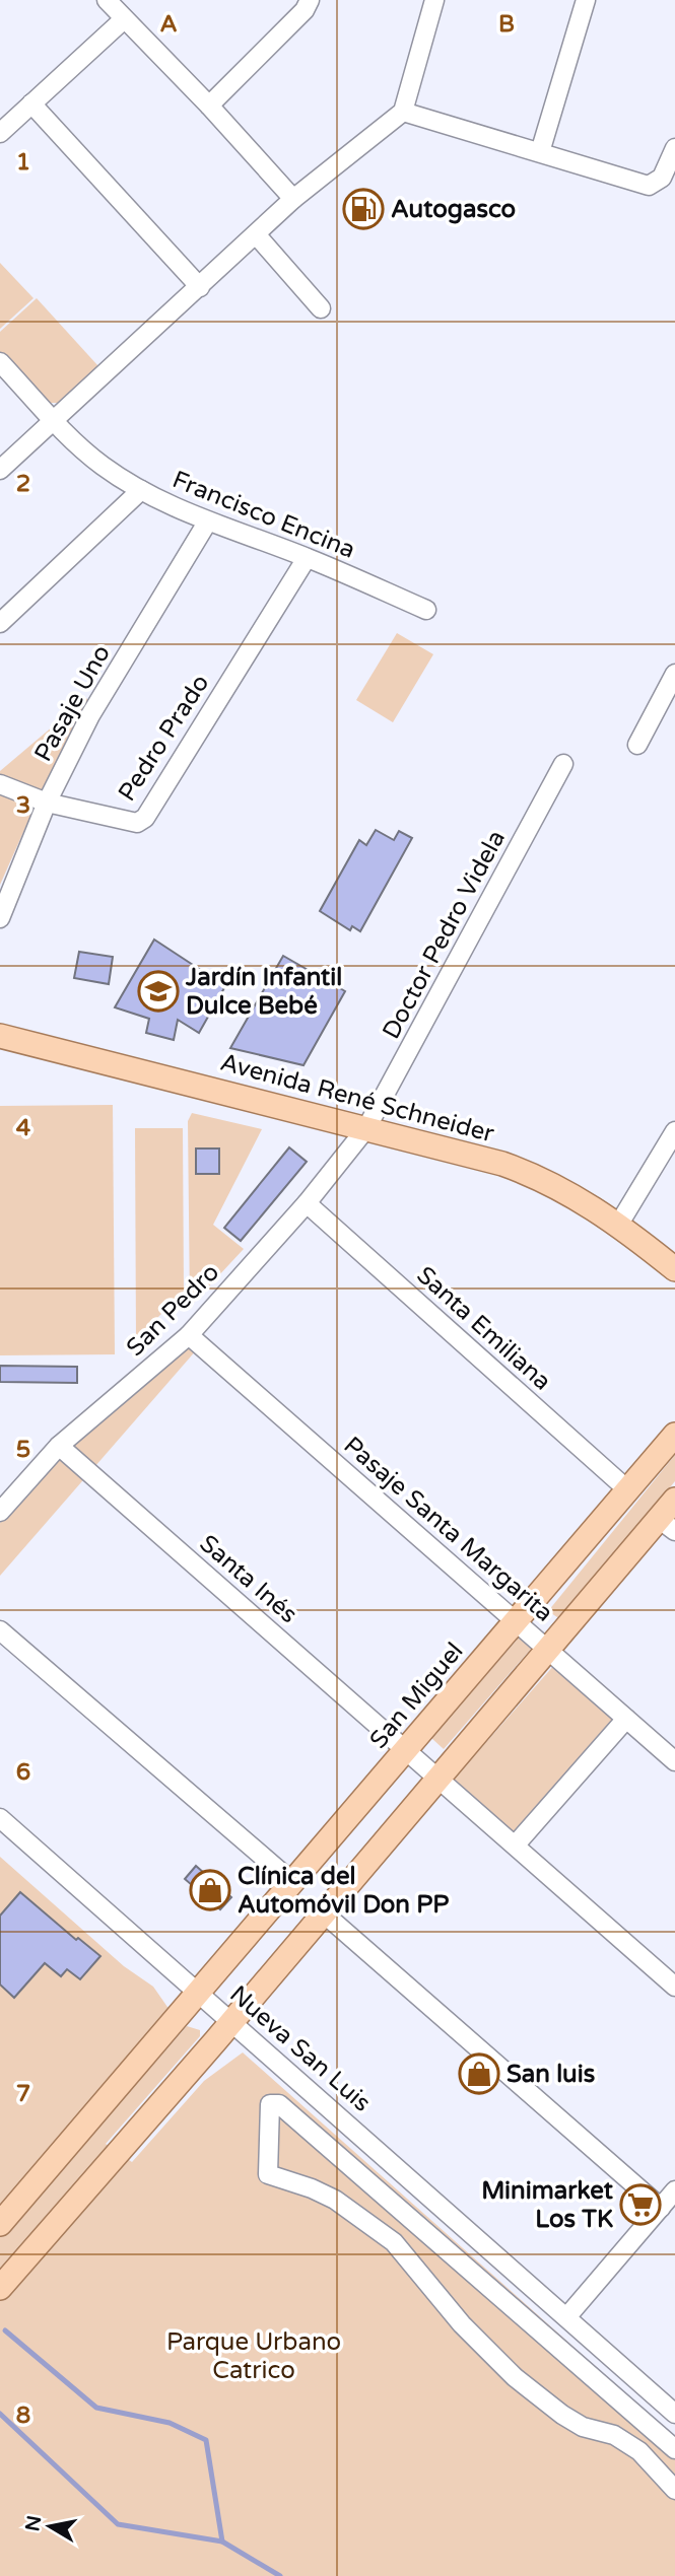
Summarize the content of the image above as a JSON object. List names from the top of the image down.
{
  "streets": {
    "main road": ["Avenida René Schneider", "San Miguel"],
    "street": [
      "Francisco Encina",
      "Pasaje Uno",
      "Pedro Prado",
      "Doctor Pedro Videla",
      "San Pedro",
      "Santa Emiliana",
      "Pasaje Santa Margarita",
      "Santa Inés",
      "Nueva San Luis"
    ]
  },
  "crossings": [
    ["Francisco Encina", "Pasaje Uno"],
    ["Francisco Encina", "Pedro Prado"],
    ["Pasaje Uno", "Pedro Prado"],
    ["Doctor Pedro Videla", "Avenida René Schneider"],
    ["Doctor Pedro Videla", "San Pedro"],
    ["Avenida René Schneider", "San Pedro"],
    ["San Pedro", "Santa Emiliana"],
    ["San Pedro", "Pasaje Santa Margarita"],
    ["San Pedro", "Santa Inés"],
    ["Santa Emiliana", "San Miguel"],
    ["Pasaje Santa Margarita", "San Miguel"],
    ["Santa Inés", "San Miguel"],
    ["San Miguel", "Nueva San Luis"]
  ],
  "parks": ["Parque Urbano Catrico"],
  "places": {
    "fuel station": ["Autogasco"],
    "school or university": ["Jardín Infantil Dulce Bebé"],
    "shop": ["Clínica del Automóvil Don PP", "San luis"],
    "supermarket": ["Minimarket Los TK"]
  },
  "north": "left",
  "grid": {
    "columns": ["A", "B"],
    "rows": [
      "1",
      "2",
      "3",
      "4",
      "5",
      "6",
      "7",
      "8"
    ]
  }
}
